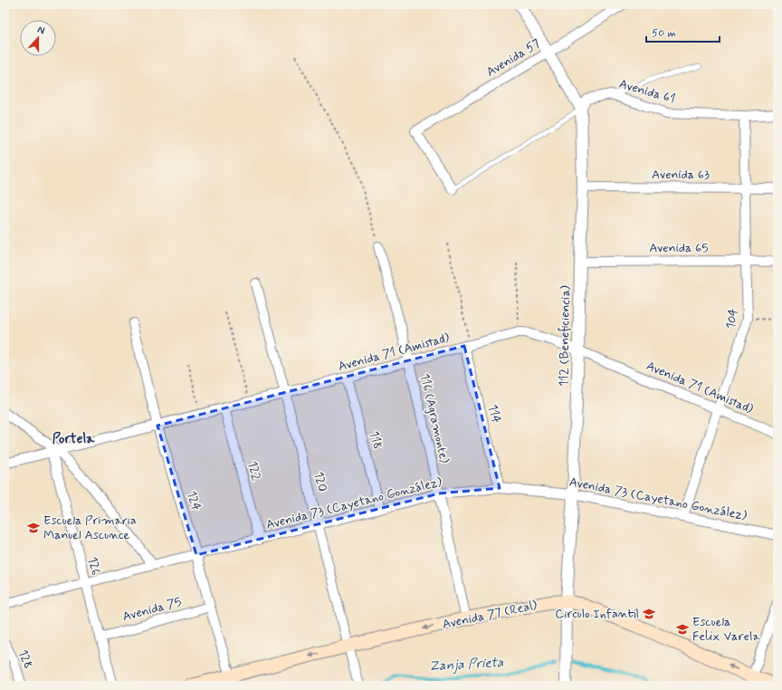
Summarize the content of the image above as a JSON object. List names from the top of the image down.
{
  "streets": {
    "main road": ["Avenida 77 (Real)"],
    "street": [
      "Avenida 57",
      "Avenida 61",
      "Avenida 63",
      "Avenida 65",
      "104",
      "112 (Beneficiencia)",
      "Avenida 71 (Amistad)",
      "114",
      "116 (Agramonte)",
      "118",
      "122",
      "120",
      "Avenida 73 (Cayetano González)",
      "124",
      "126",
      "Avenida 75",
      "128"
    ]
  },
  "crossings": [
    ["Avenida 57", "Avenida 61"],
    ["Avenida 57", "112 (Beneficiencia)"],
    ["Avenida 61", "104"],
    ["Avenida 61", "112 (Beneficiencia)"],
    ["Avenida 63", "104"],
    ["Avenida 63", "112 (Beneficiencia)"],
    ["Avenida 65", "104"],
    ["Avenida 65", "112 (Beneficiencia)"],
    ["104", "Avenida 71 (Amistad)"],
    ["104", "Avenida 73 (Cayetano González)"],
    ["112 (Beneficiencia)", "Avenida 71 (Amistad)"],
    ["112 (Beneficiencia)", "Avenida 73 (Cayetano González)"],
    ["112 (Beneficiencia)", "Avenida 77 (Real)"],
    ["Avenida 71 (Amistad)", "114"],
    ["Avenida 71 (Amistad)", "116 (Agramonte)"],
    ["Avenida 71 (Amistad)", "118"],
    ["Avenida 71 (Amistad)", "122"],
    ["Avenida 71 (Amistad)", "120"],
    ["Avenida 71 (Amistad)", "124"],
    ["Avenida 71 (Amistad)", "126"],
    ["114", "Avenida 73 (Cayetano González)"],
    ["116 (Agramonte)", "Avenida 73 (Cayetano González)"],
    ["116 (Agramonte)", "Avenida 77 (Real)"],
    ["118", "Avenida 73 (Cayetano González)"],
    ["122", "Avenida 73 (Cayetano González)"],
    ["120", "Avenida 73 (Cayetano González)"],
    ["120", "Avenida 77 (Real)"],
    ["Avenida 73 (Cayetano González)", "124"],
    ["Avenida 73 (Cayetano González)", "126"],
    ["124", "Avenida 75"],
    ["124", "Avenida 77 (Real)"],
    ["126", "Avenida 75"]
  ],
  "one_way": ["Avenida 77 (Real)"],
  "districts": ["Portela"],
  "water": ["Zanja Prieta"],
  "places": {
    "school or university": ["Escuela Primaria Manuel Ascunce", "Circulo Infantil", "Escuela Felix Varela"]
  },
  "scale_bar": "50 m",
  "north": "top"
}
